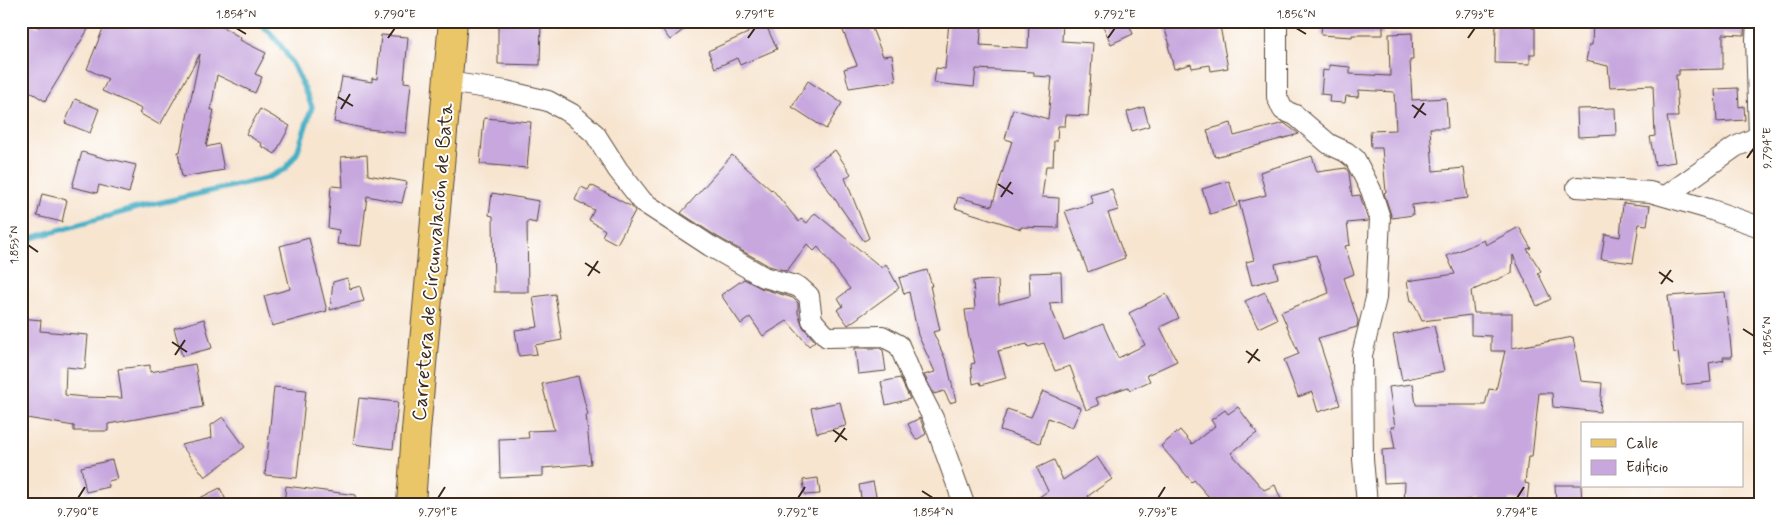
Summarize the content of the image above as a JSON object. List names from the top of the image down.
{
  "streets": {
    "main road": ["Carretera de Circunvalación de Bata"]
  },
  "legend": ["Calle", "Edificio"],
  "coordinates": [
    "1.854°N",
    "9.790°E",
    "9.791°E",
    "9.792°E",
    "1.856°N",
    "9.793°E",
    "9.794°E",
    "1.853°N"
  ]
}
